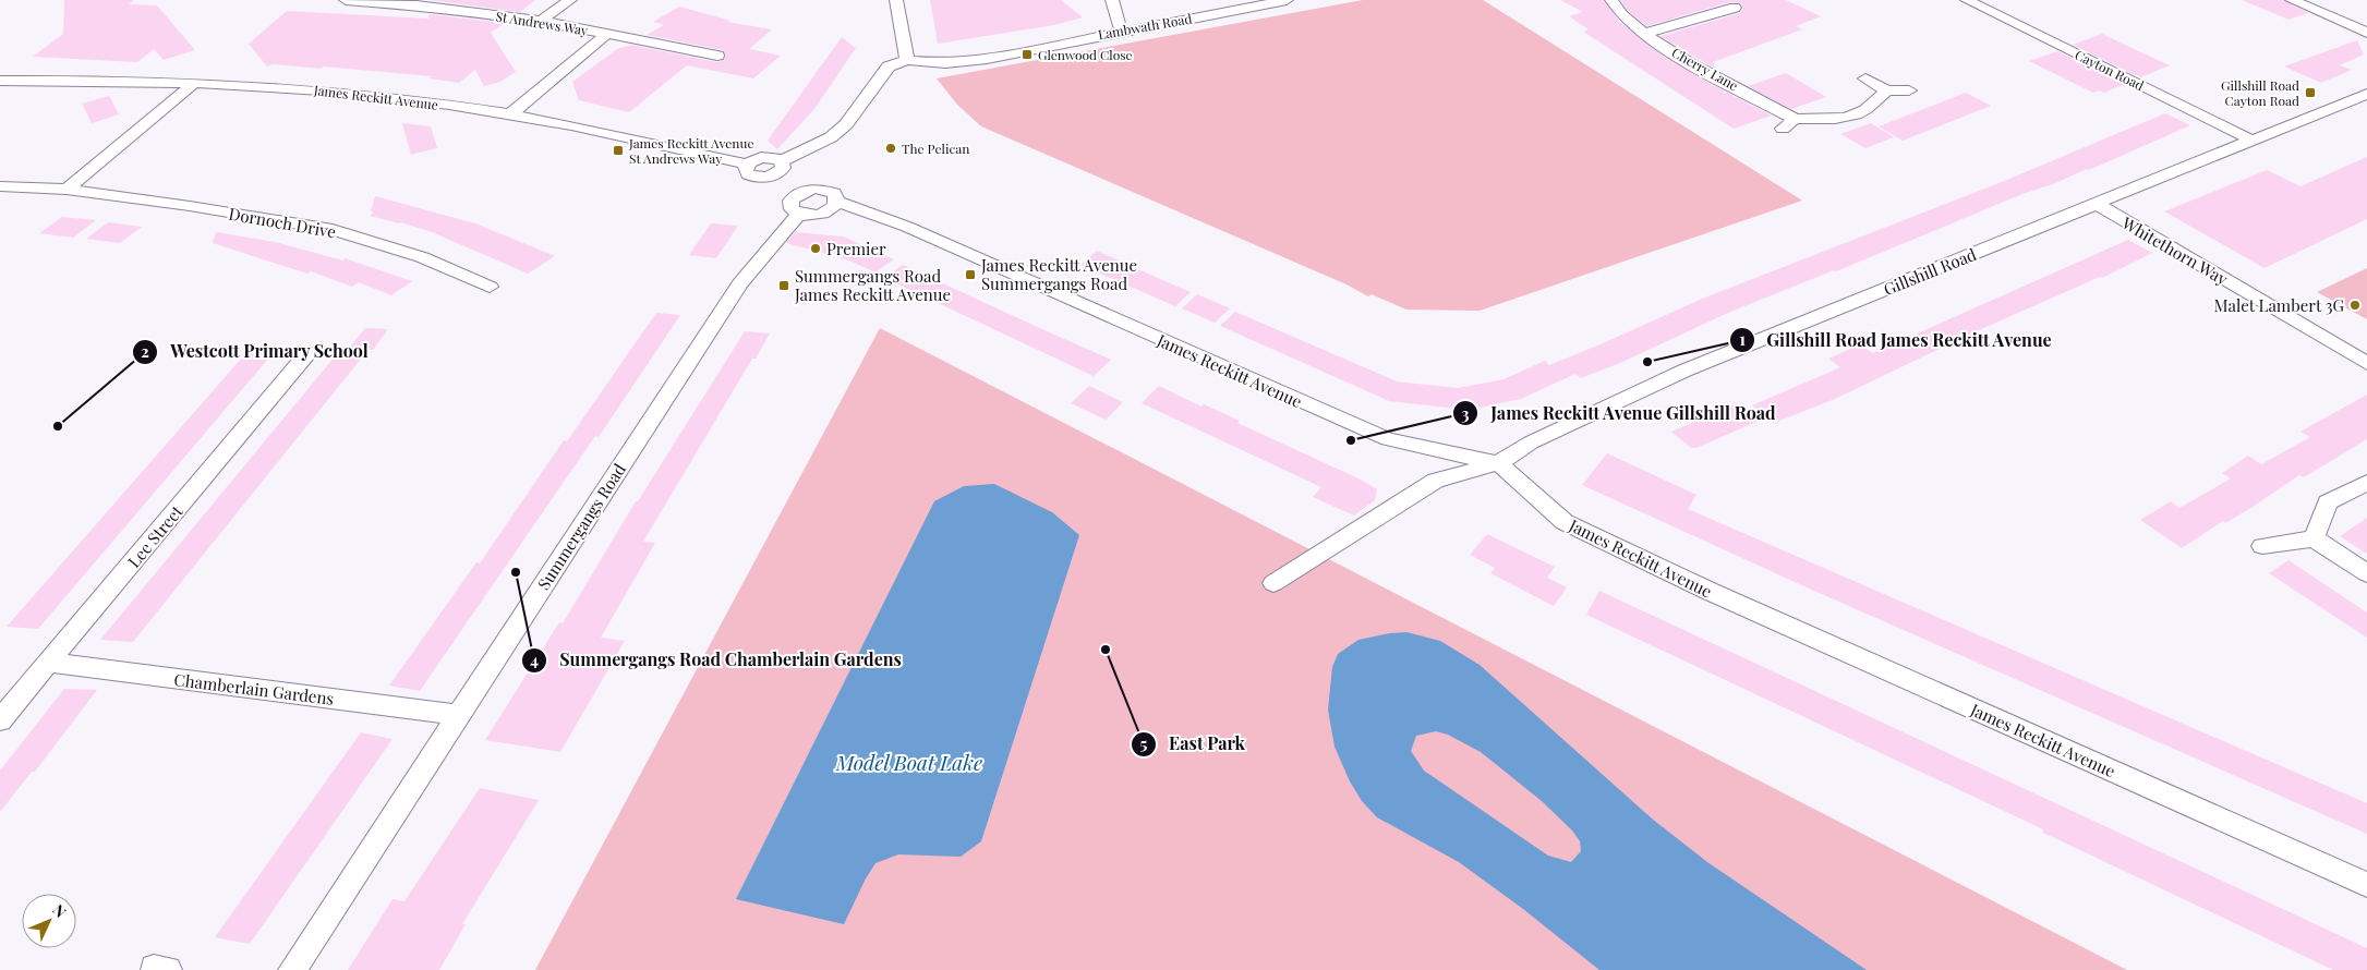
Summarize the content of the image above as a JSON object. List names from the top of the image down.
{
  "streets": {
    "street": [
      "St Andrews Way",
      "Lambwath Road",
      "Cherry Lane",
      "Cayton Road",
      "James Reckitt Avenue",
      "Dornoch Drive",
      "Whitethorn Way",
      "Gillshill Road",
      "Summergangs Road",
      "Lee Street",
      "Chamberlain Gardens"
    ]
  },
  "crossings": [
    ["St Andrews Way", "James Reckitt Avenue"],
    ["Cayton Road", "Gillshill Road"],
    ["James Reckitt Avenue", "Gillshill Road"],
    ["Whitethorn Way", "Gillshill Road"],
    ["Summergangs Road", "Chamberlain Gardens"],
    ["Lee Street", "Chamberlain Gardens"]
  ],
  "water": ["Model Boat Lake"],
  "places": {
    "transit": [
      "Glenwood Close",
      "Gillshill Road Cayton Road",
      "James Reckitt Avenue St Andrews Way",
      "James Reckitt Avenue Summergangs Road",
      "Summergangs Road James Reckitt Avenue"
    ],
    "other": [
      "The Pelican",
      "Premier",
      "Malet Lambert 3G",
      "Gillshill Road James Reckitt Avenue",
      "Westcott Primary School",
      "James Reckitt Avenue Gillshill Road",
      "Summergangs Road Chamberlain Gardens",
      "East Park"
    ]
  },
  "north": "top right"
}
